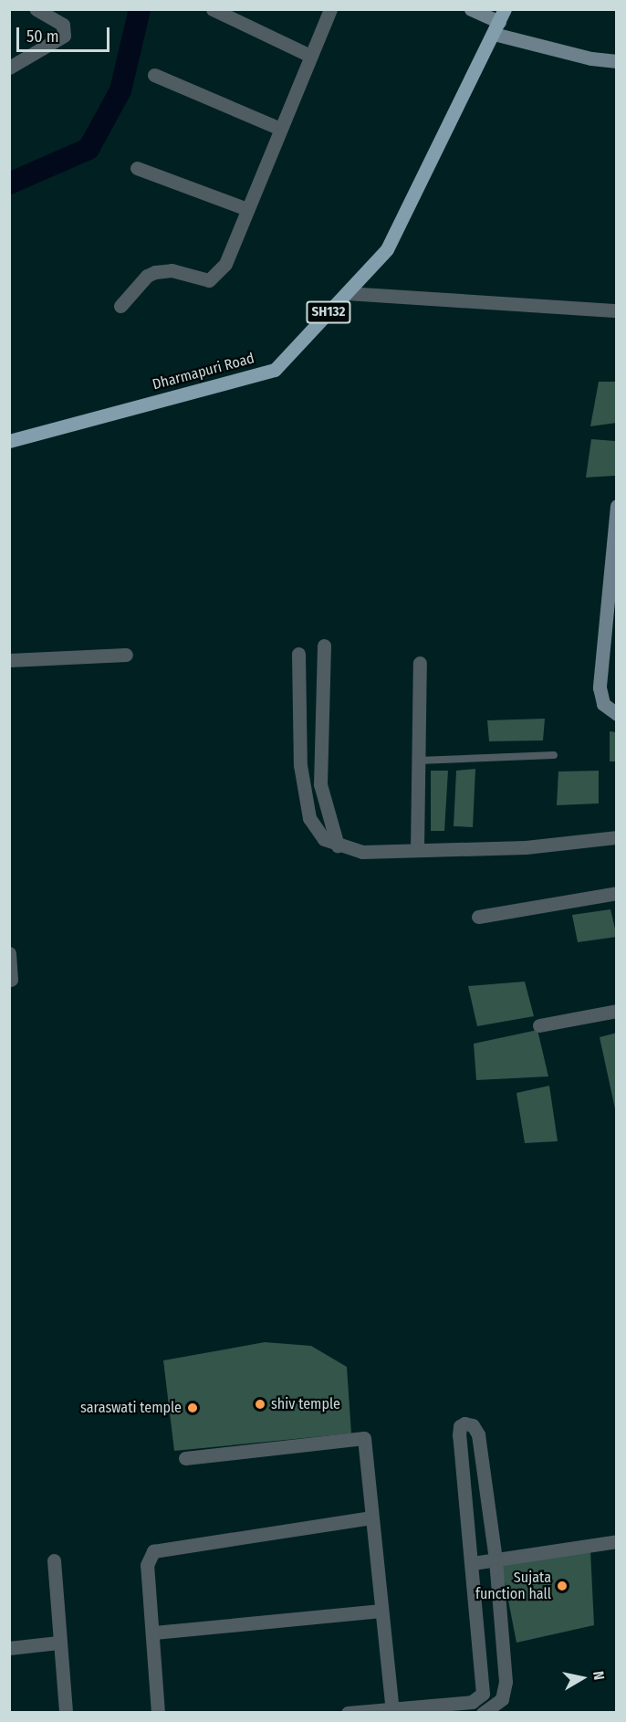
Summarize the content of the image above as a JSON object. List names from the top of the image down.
{
  "streets": {
    "main road": ["SH132", "Dharmapuri Road"]
  },
  "places": ["shiv temple", "saraswati temple", "Sujata function hall"],
  "scale_bar": "50 m",
  "north": "right"
}
